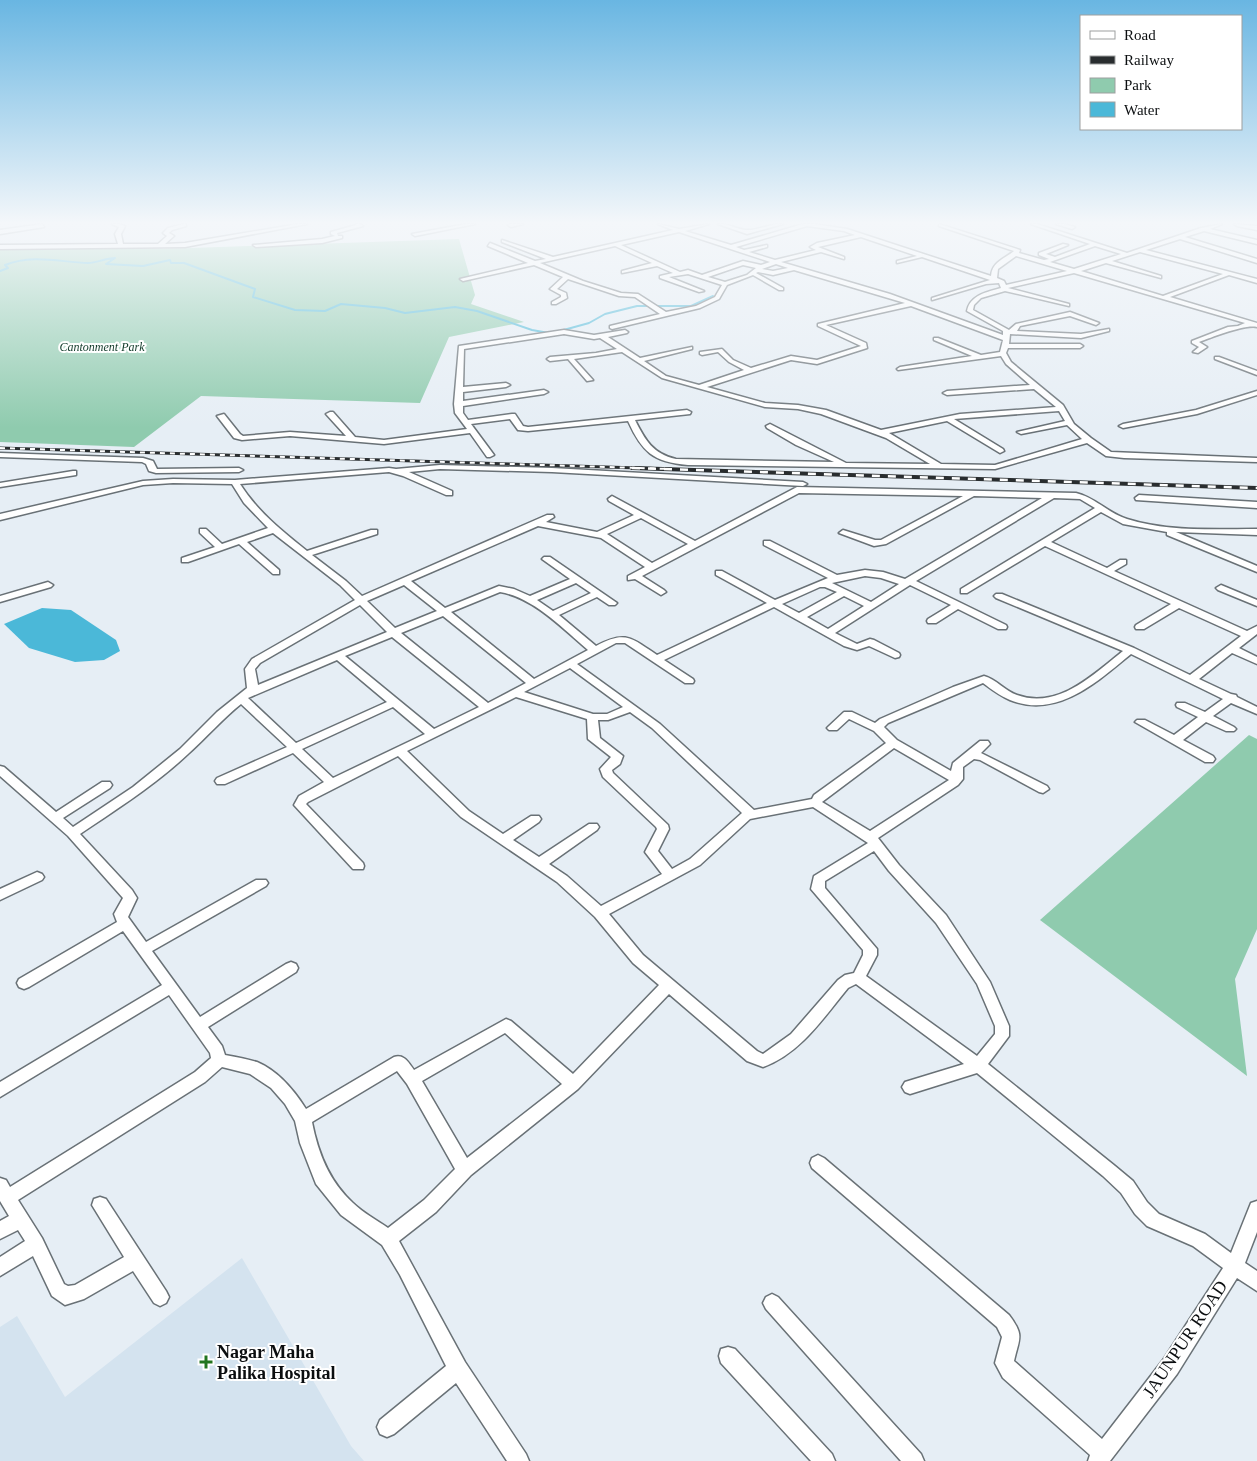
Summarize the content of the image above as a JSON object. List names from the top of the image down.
{
  "streets": {
    "street": ["JAUNPUR ROAD"]
  },
  "parks": ["Cantonment Park"],
  "places": {
    "health": ["Nagar Maha Palika Hospital"]
  },
  "legend": [
    "Road",
    "Railway",
    "Park",
    "Water"
  ]
}
